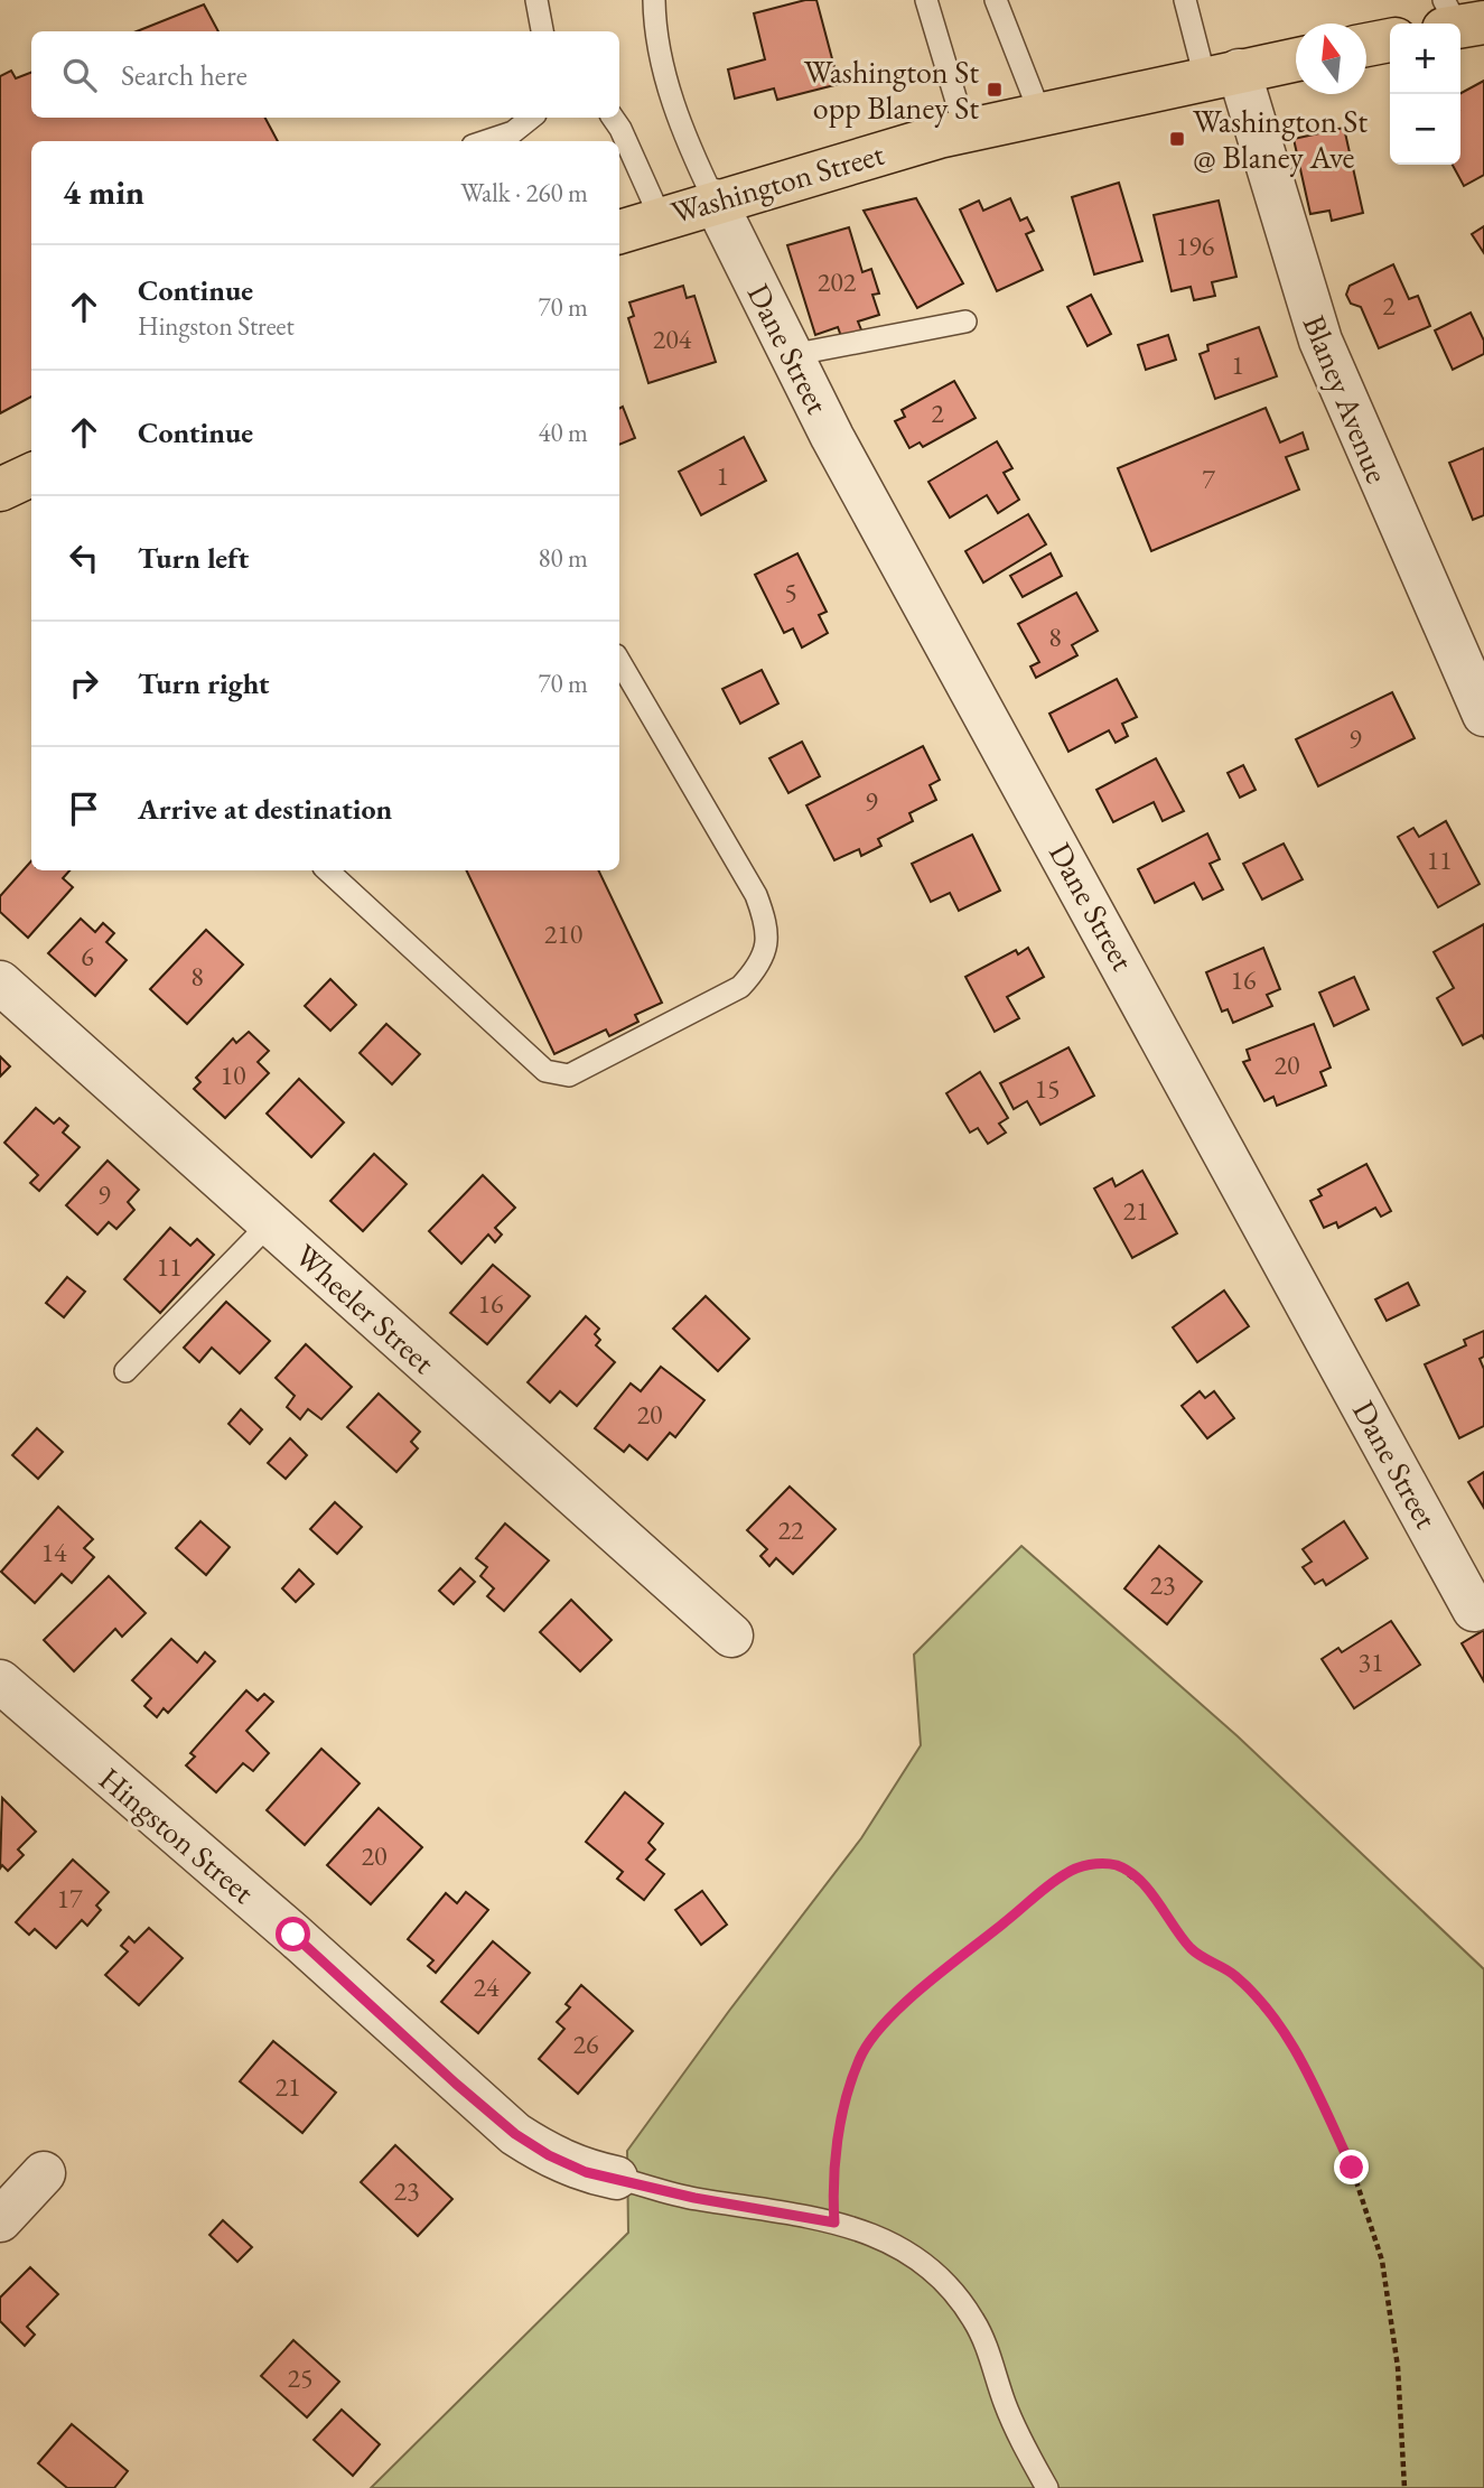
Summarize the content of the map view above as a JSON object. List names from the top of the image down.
{
  "streets": {
    "main road": ["Washington Street"],
    "street": [
      "Dane Street",
      "Blaney Avenue",
      "Wheeler Street",
      "Hingston Street"
    ]
  },
  "crossings": [
    ["Washington Street", "Dane Street"],
    ["Washington Street", "Blaney Avenue"]
  ],
  "places": {
    "transit": ["Washington St opp Blaney St", "Washington St @ Blaney Ave"]
  },
  "house_numbers": [
    "196",
    "202",
    "2",
    "204",
    "1",
    "2",
    "1",
    "7",
    "5",
    "8",
    "9",
    "9",
    "11",
    "210",
    "6",
    "8",
    "16",
    "20",
    "10",
    "15",
    "9",
    "21",
    "11",
    "16",
    "20",
    "22",
    "14",
    "23",
    "31",
    "20",
    "17",
    "24",
    "26",
    "21",
    "23",
    "25"
  ],
  "north": "top",
  "page": {
    "map_buttons": ["+", "−"],
    "search": "Search here",
    "heading": ["4 min", "Walk · 260 m"],
    "list": [
      ["Continue", "Hingston Street", "70 m"],
      ["Continue", "40 m"],
      ["Turn left", "80 m"],
      ["Turn right", "70 m"],
      "Arrive at destination"
    ]
  }
}
